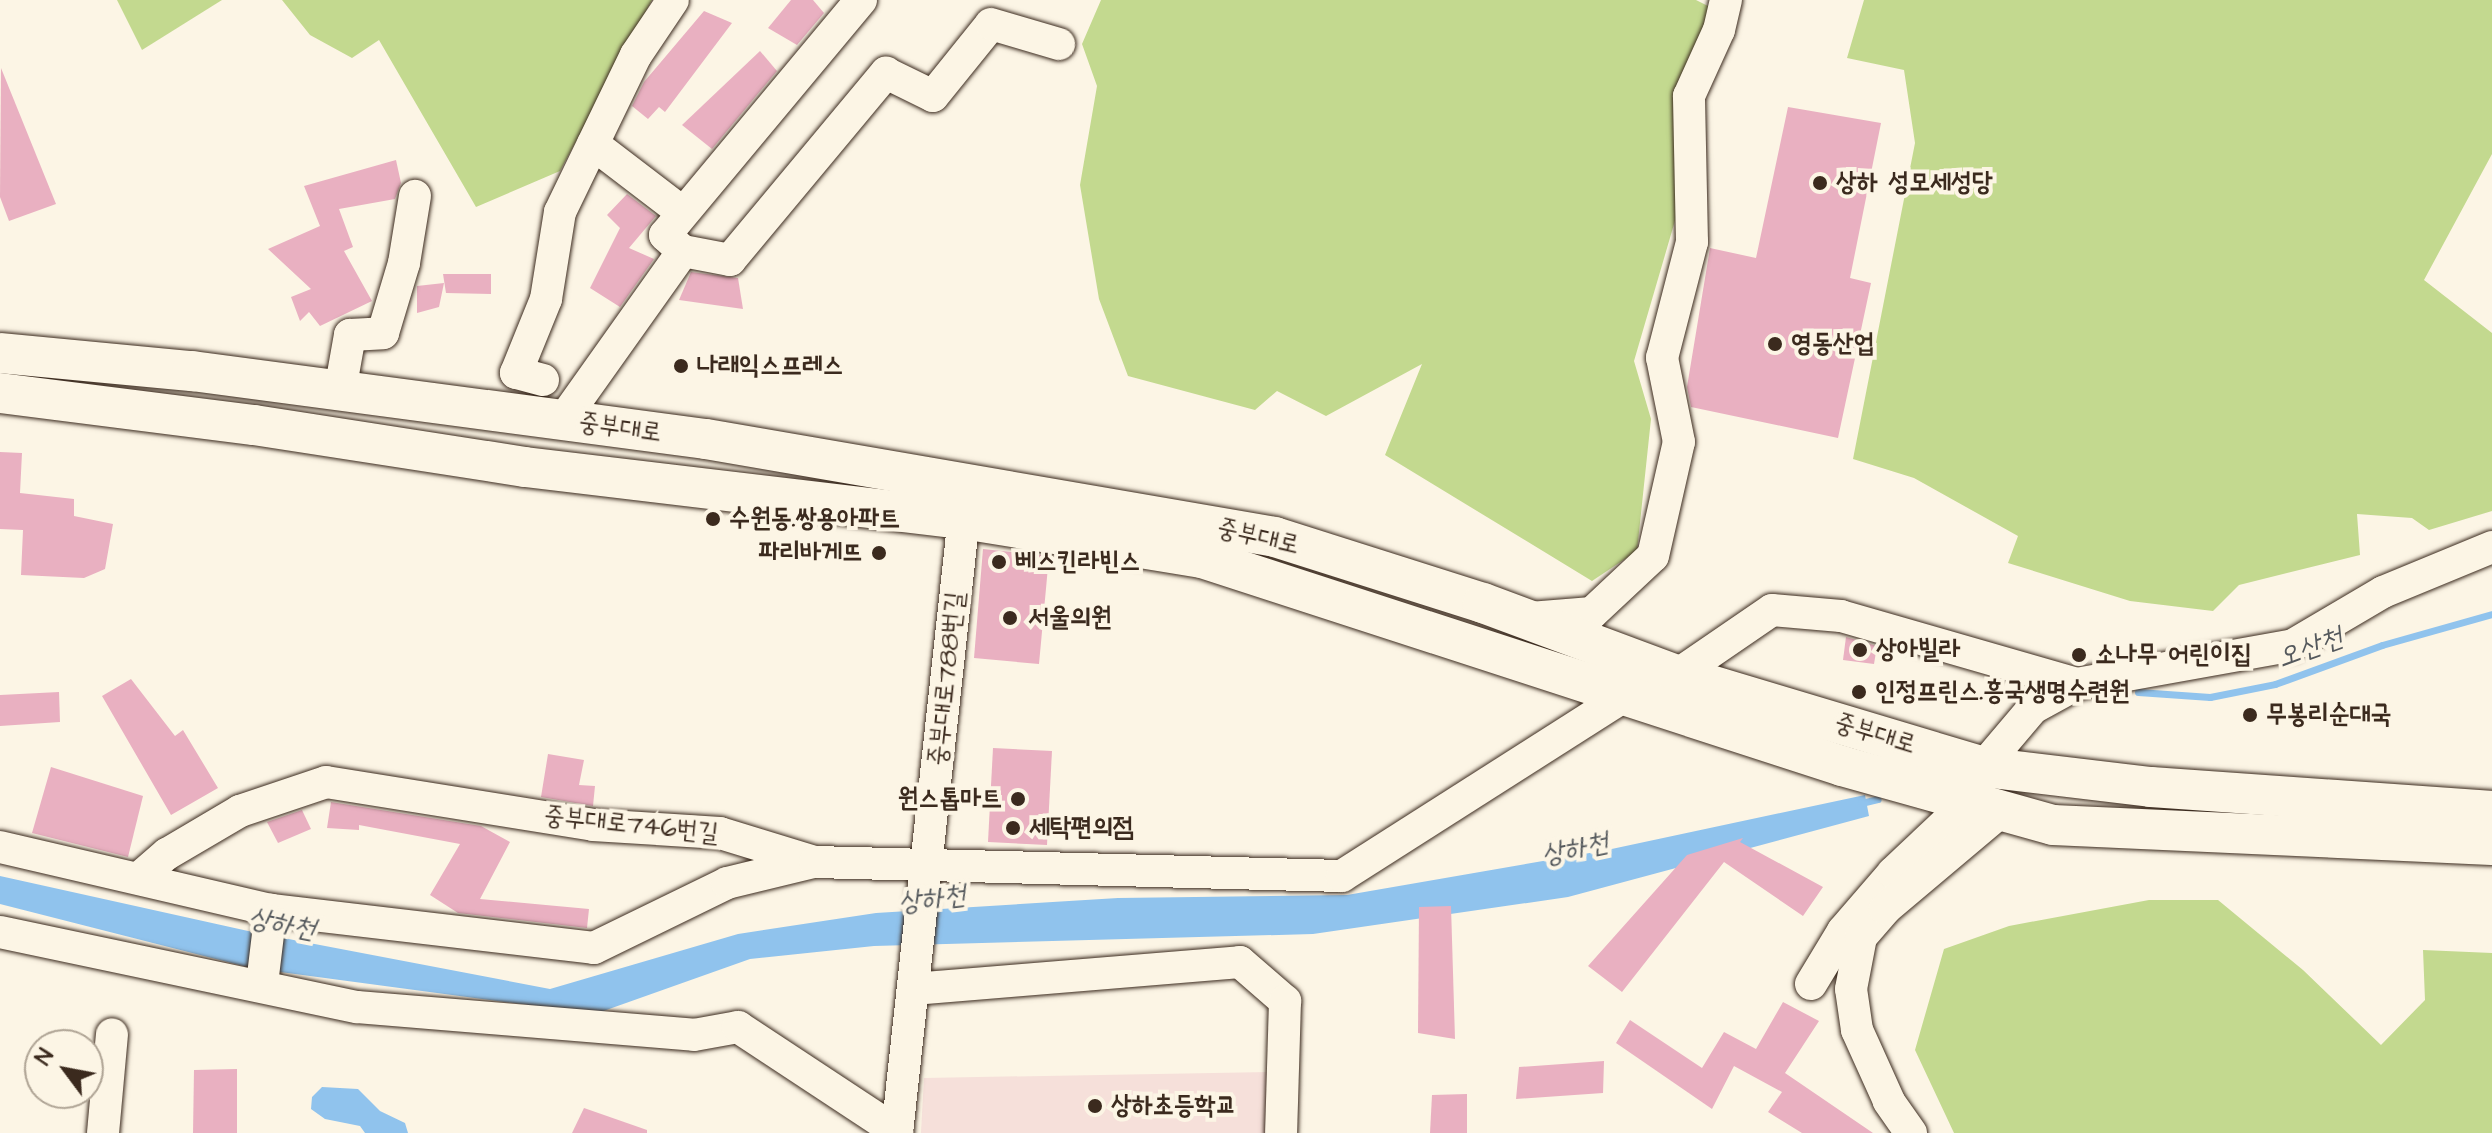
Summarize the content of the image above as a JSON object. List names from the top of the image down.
{
  "streets": {
    "main road": ["중부대로"],
    "street": ["중부대로788번길", "중부대로746번길"]
  },
  "crossings": [
    ["중부대로", "중부대로788번길"],
    ["중부대로788번길", "중부대로746번길"]
  ],
  "water": ["오산천", "상하천"],
  "places": [
    "상하 성모세성당",
    "영동산업",
    "나래익스프레스",
    "수원동.쌍용아파트",
    "파리바게뜨",
    "베스킨라빈스",
    "서울의원",
    "상아빌라",
    "소나무 어린이집",
    "인정프린스.흥국생명수련원",
    "무봉리순대국",
    "원스톱마트",
    "세탁편의점",
    "상하초등학교"
  ],
  "north": "top left"
}
